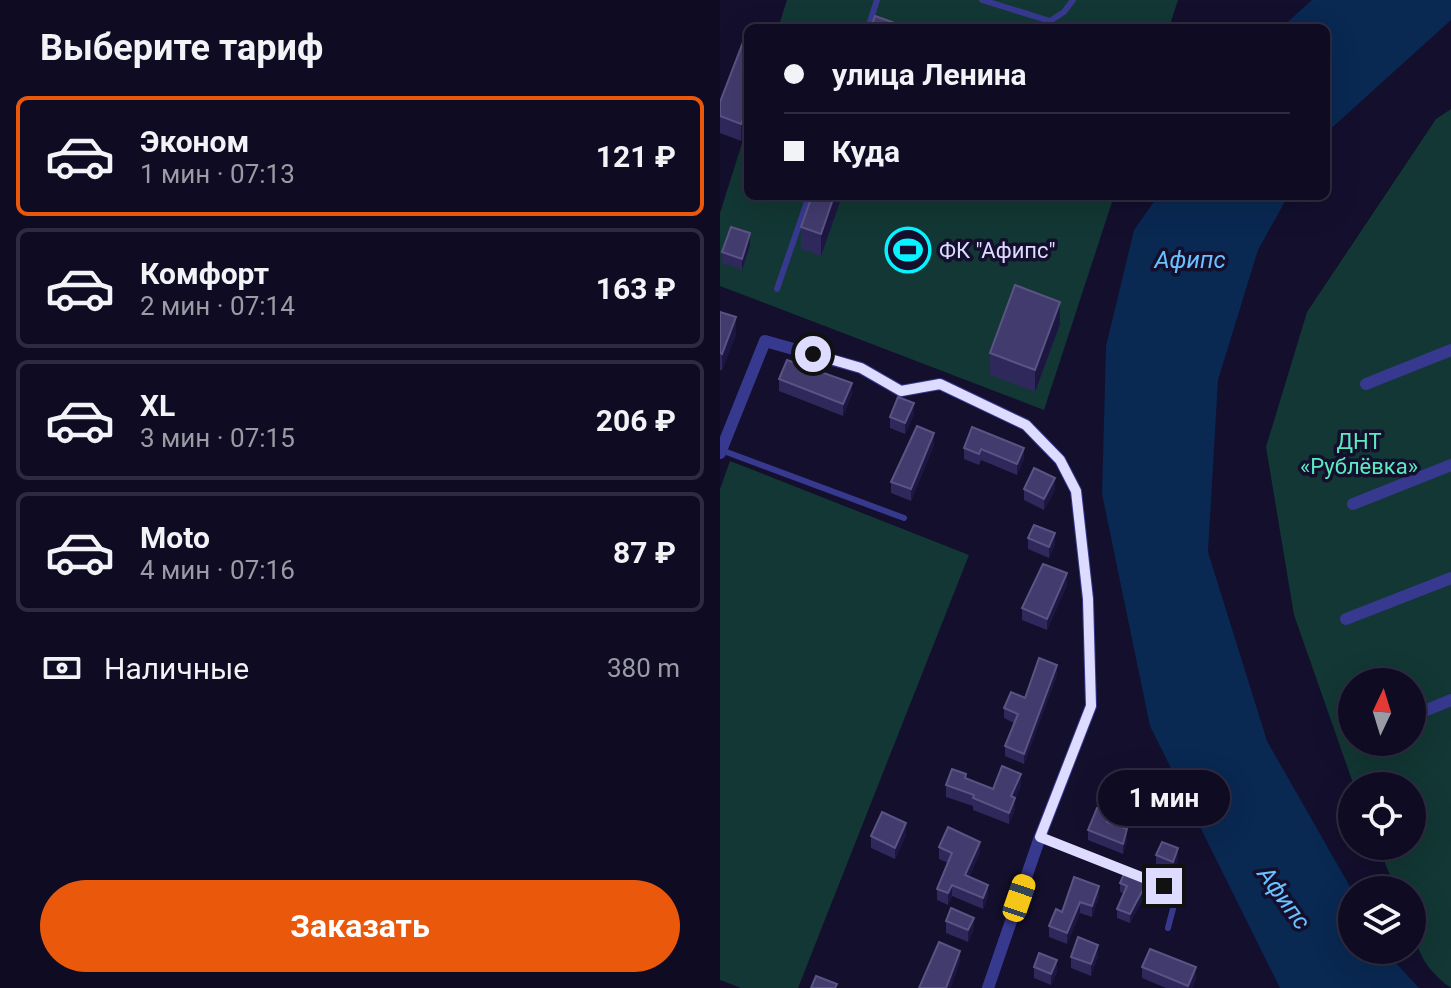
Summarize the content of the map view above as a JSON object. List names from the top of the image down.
{
  "water": ["Афипс"],
  "parks": ["ДНТ «Рублёвка»"],
  "places": {
    "sports": ["ФК \"Афипс\""]
  },
  "north": "top",
  "page": {
    "heading": "Выберите тариф",
    "banner": ["улица Ленина", "Куда"],
    "list": [
      {
        "name": "Эконом",
        "note": "1 мин · 07:13",
        "value": "121 ₽"
      },
      {
        "name": "Комфорт",
        "note": "2 мин · 07:14",
        "value": "163 ₽"
      },
      {
        "name": "XL",
        "note": "3 мин · 07:15",
        "value": "206 ₽"
      },
      {
        "name": "Moto",
        "note": "4 мин · 07:16",
        "value": "87 ₽"
      }
    ],
    "pay": ["Наличные", "380 m"],
    "bubble": "1 мин",
    "buttons": "Заказать"
  }
}
